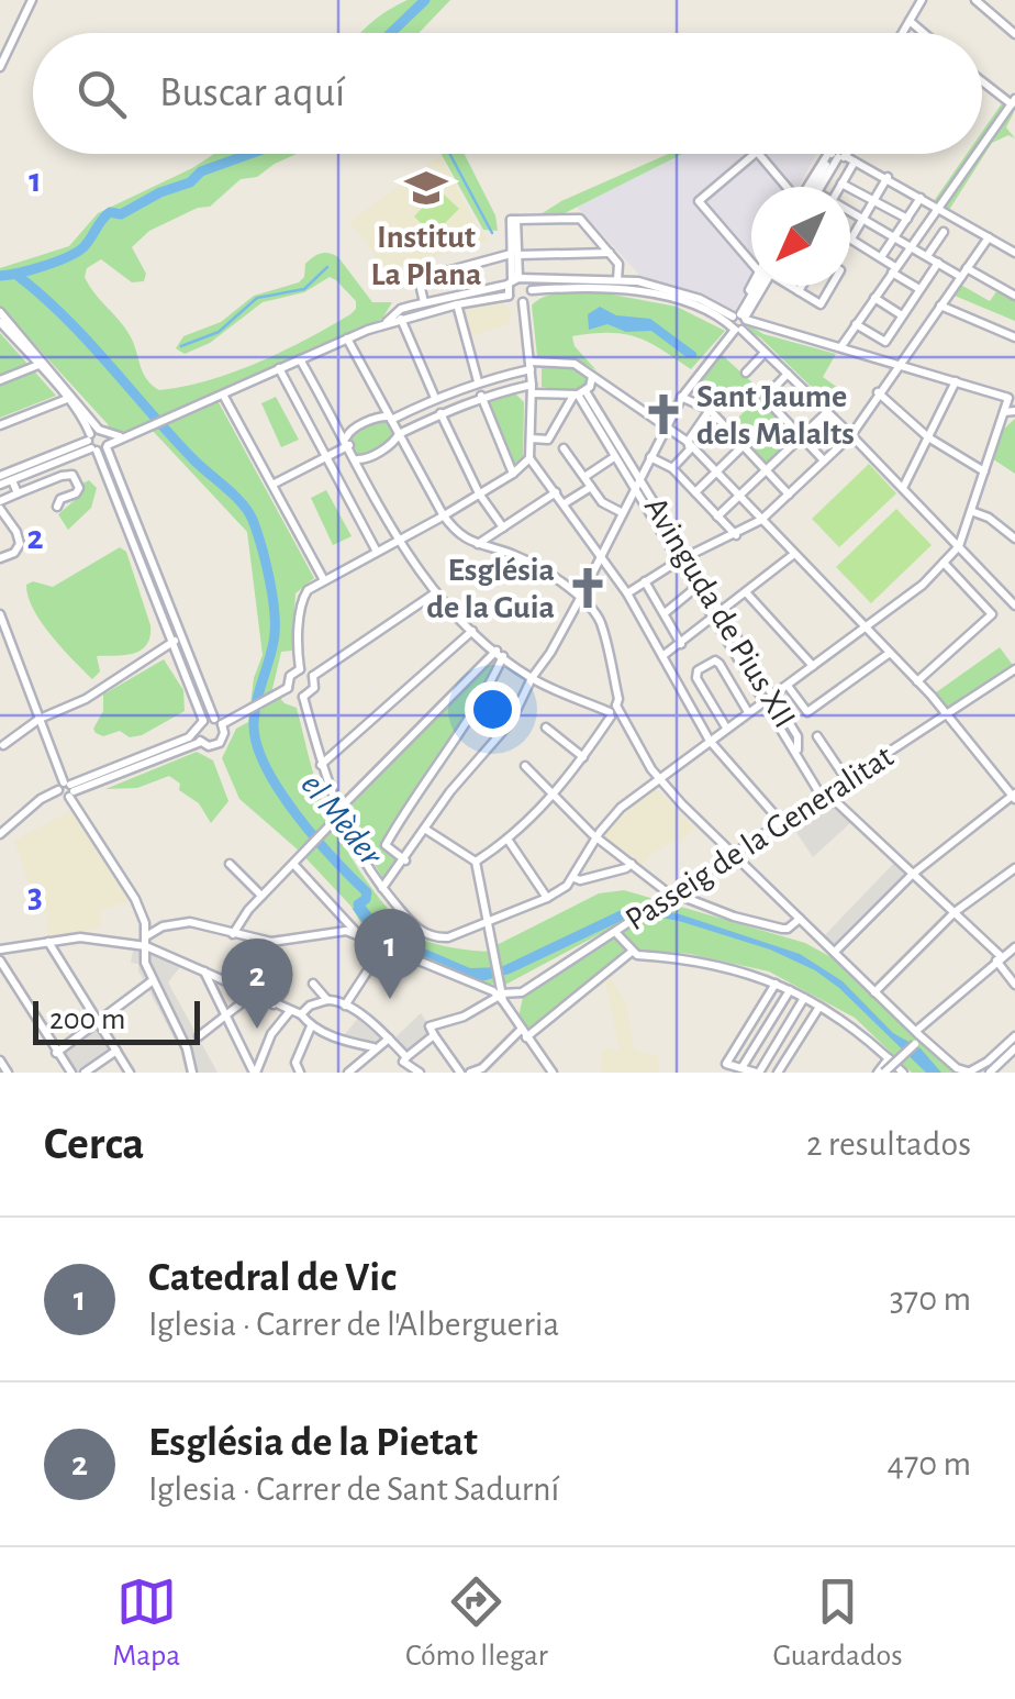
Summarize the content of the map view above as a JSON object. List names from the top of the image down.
{
  "streets": {
    "street": ["Avinguda de Pius XII", "Passeig de la Generalitat"]
  },
  "crossings": [
    ["Avinguda de Pius XII", "Passeig de la Generalitat"]
  ],
  "water": ["el Mèder"],
  "places": {
    "school or university": ["Institut La Plana"],
    "church": ["Sant Jaume dels Malalts", "Església de la Guia"]
  },
  "scale_bar": "200 m",
  "north": "bottom left",
  "page": {
    "search": "Buscar aquí",
    "pins": ["1", "2"],
    "scale": "200 m",
    "heading": ["Cerca", "2 resultados"],
    "list": [
      {
        "mark": "1",
        "name": "Catedral de Vic",
        "note": "Iglesia · Carrer de l'Albergueria",
        "value": "370 m"
      },
      {
        "mark": "2",
        "name": "Església de la Pietat",
        "note": "Iglesia · Carrer de Sant Sadurní",
        "value": "470 m"
      }
    ],
    "nav": ["Mapa", "Cómo llegar", "Guardados"]
  },
  "grid": {
    "rows": ["1", "2", "3"]
  }
}
